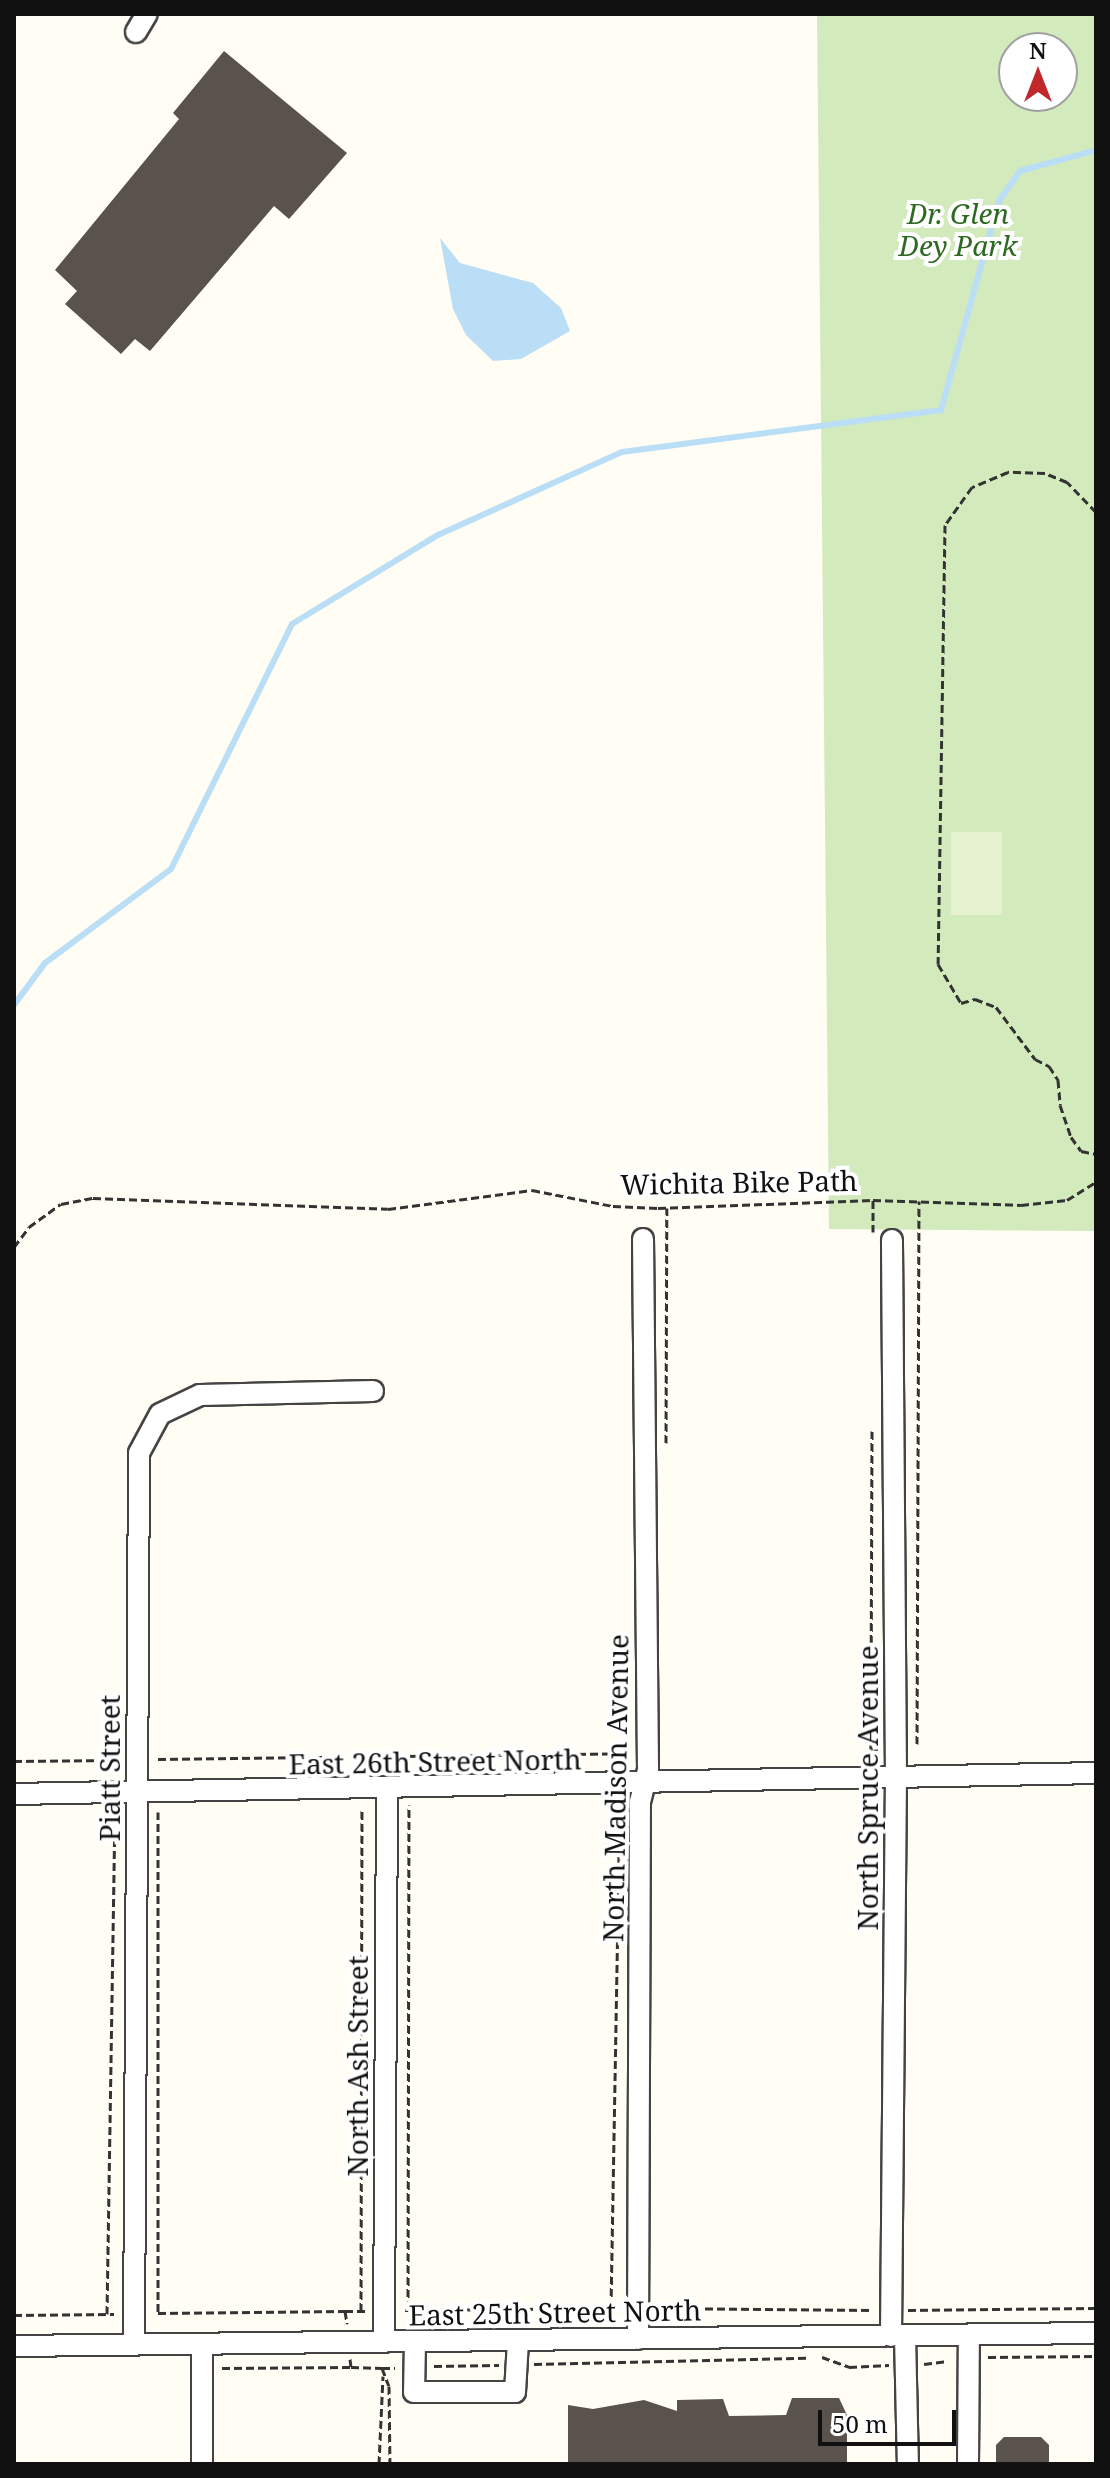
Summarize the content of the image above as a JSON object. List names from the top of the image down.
{
  "streets": {
    "street": [
      "East 26th Street North",
      "Piatt Street",
      "North Madison Avenue",
      "North Spruce Avenue",
      "North Ash Street",
      "East 25th Street North"
    ],
    "path": ["Wichita Bike Path"]
  },
  "crossings": [
    ["East 26th Street North", "Piatt Street"],
    ["East 26th Street North", "North Madison Avenue"],
    ["East 26th Street North", "North Spruce Avenue"],
    ["East 26th Street North", "North Ash Street"],
    ["Piatt Street", "East 25th Street North"],
    ["North Madison Avenue", "East 25th Street North"],
    ["North Spruce Avenue", "East 25th Street North"],
    ["North Ash Street", "East 25th Street North"]
  ],
  "parks": ["Dr. Glen Dey Park"],
  "scale_bar": "50 m",
  "north": "top"
}
